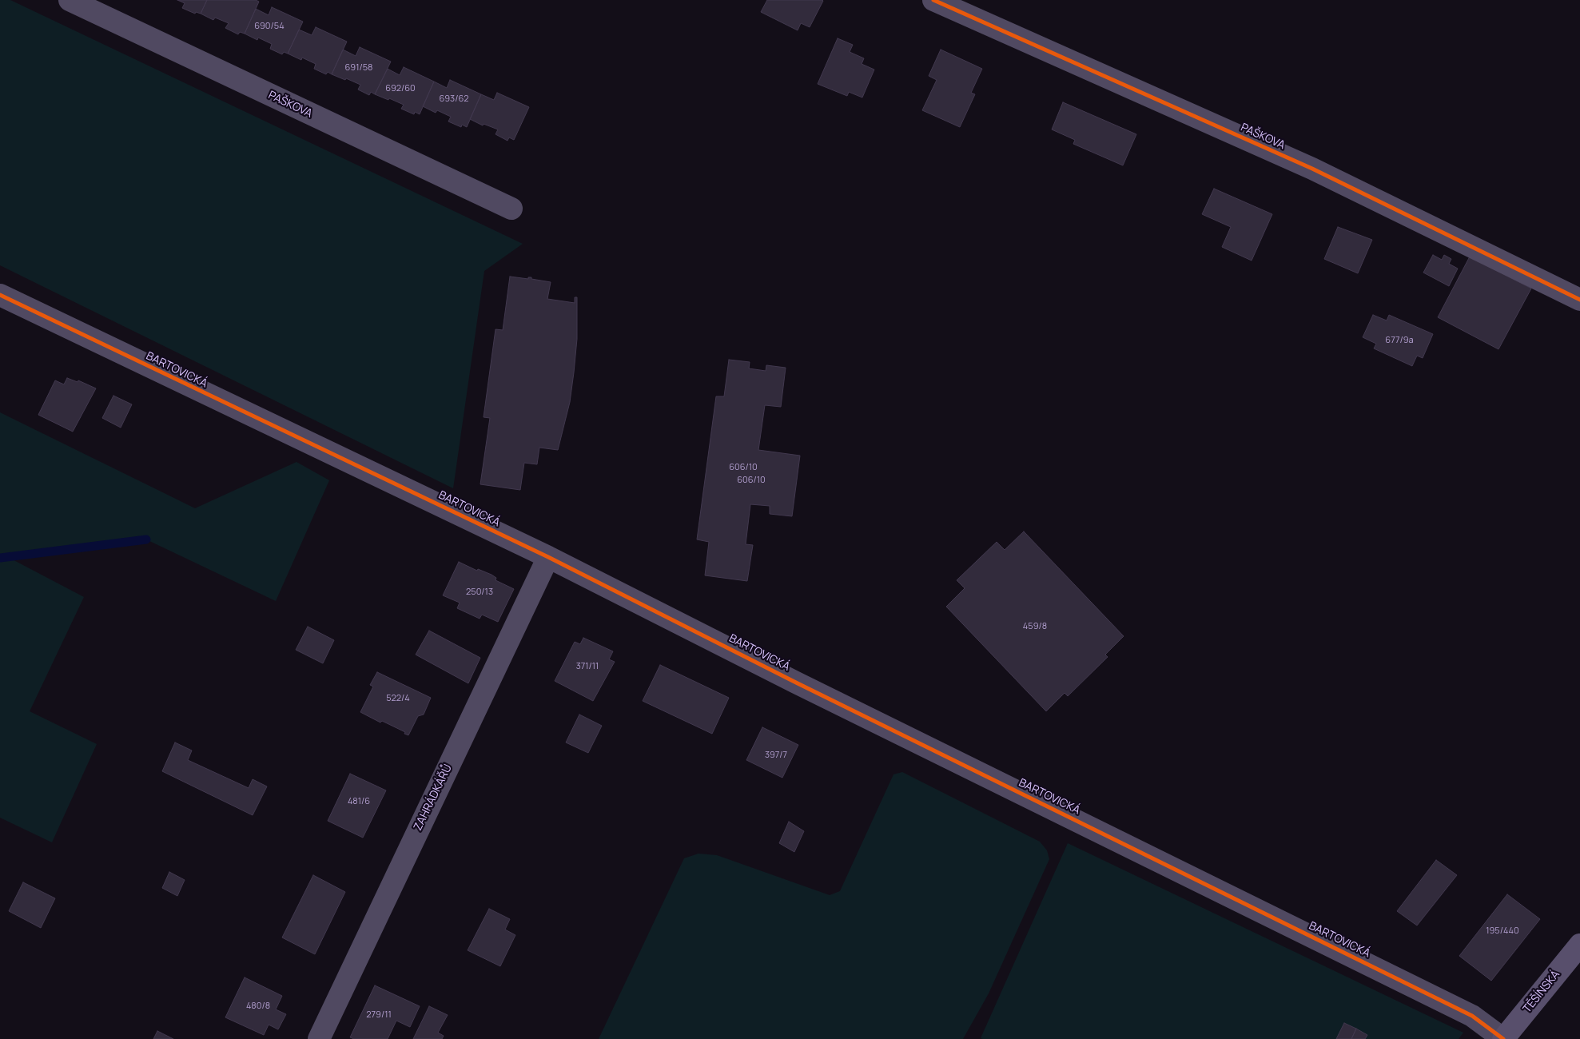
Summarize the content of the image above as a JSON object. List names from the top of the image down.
{
  "streets": {
    "main road": ["TĚŠÍNSKÁ"],
    "street": ["PAŠKOVA", "BARTOVICKÁ", "ZAHRÁDKÁŘŮ"]
  },
  "crossings": [
    ["BARTOVICKÁ", "ZAHRÁDKÁŘŮ"],
    ["BARTOVICKÁ", "TĚŠÍNSKÁ"]
  ],
  "house_numbers": [
    "690/54",
    "691/58",
    "692/60",
    "693/62",
    "677/9a",
    "606/10",
    "606/10",
    "250/13",
    "459/8",
    "371/11",
    "522/4",
    "397/7",
    "481/6",
    "195/440",
    "480/8",
    "279/11"
  ]
}
